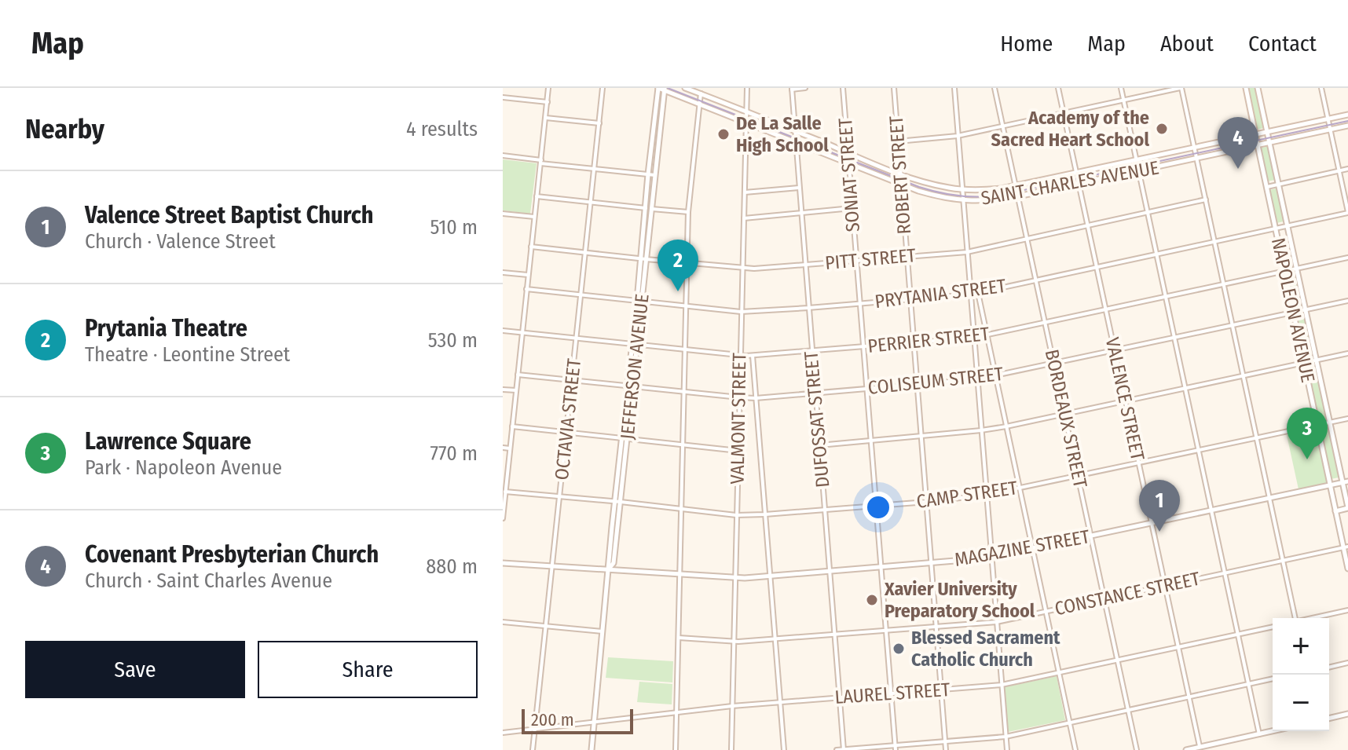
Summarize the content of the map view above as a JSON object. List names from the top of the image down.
{
  "streets": {
    "street": [
      "SONIAT STREET",
      "ROBERT STREET",
      "SAINT CHARLES AVENUE",
      "PITT STREET",
      "PRYTANIA STREET",
      "NAPOLEON AVENUE",
      "PERRIER STREET",
      "JEFFERSON AVENUE",
      "COLISEUM STREET",
      "VALENCE STREET",
      "VALMONT STREET",
      "BORDEAUX STREET",
      "OCTAVIA STREET",
      "DUFOSSAT STREET",
      "CAMP STREET",
      "MAGAZINE STREET",
      "CONSTANCE STREET",
      "LAUREL STREET"
    ]
  },
  "crossings": [
    ["SONIAT STREET", "SAINT CHARLES AVENUE"],
    ["SONIAT STREET", "PITT STREET"],
    ["SONIAT STREET", "PRYTANIA STREET"],
    ["SONIAT STREET", "PERRIER STREET"],
    ["SONIAT STREET", "COLISEUM STREET"],
    ["SONIAT STREET", "CAMP STREET"],
    ["SONIAT STREET", "MAGAZINE STREET"],
    ["SONIAT STREET", "CONSTANCE STREET"],
    ["SONIAT STREET", "LAUREL STREET"],
    ["ROBERT STREET", "SAINT CHARLES AVENUE"],
    ["ROBERT STREET", "PITT STREET"],
    ["ROBERT STREET", "PRYTANIA STREET"],
    ["ROBERT STREET", "PERRIER STREET"],
    ["ROBERT STREET", "COLISEUM STREET"],
    ["ROBERT STREET", "CAMP STREET"],
    ["ROBERT STREET", "MAGAZINE STREET"],
    ["ROBERT STREET", "CONSTANCE STREET"],
    ["ROBERT STREET", "LAUREL STREET"],
    ["SAINT CHARLES AVENUE", "NAPOLEON AVENUE"],
    ["SAINT CHARLES AVENUE", "JEFFERSON AVENUE"],
    ["SAINT CHARLES AVENUE", "VALENCE STREET"],
    ["SAINT CHARLES AVENUE", "VALMONT STREET"],
    ["SAINT CHARLES AVENUE", "BORDEAUX STREET"],
    ["SAINT CHARLES AVENUE", "DUFOSSAT STREET"],
    ["PITT STREET", "JEFFERSON AVENUE"],
    ["PITT STREET", "VALENCE STREET"],
    ["PITT STREET", "VALMONT STREET"],
    ["PITT STREET", "BORDEAUX STREET"],
    ["PITT STREET", "OCTAVIA STREET"],
    ["PITT STREET", "DUFOSSAT STREET"],
    ["PRYTANIA STREET", "NAPOLEON AVENUE"],
    ["PRYTANIA STREET", "JEFFERSON AVENUE"],
    ["PRYTANIA STREET", "VALENCE STREET"],
    ["PRYTANIA STREET", "VALMONT STREET"],
    ["PRYTANIA STREET", "BORDEAUX STREET"],
    ["PRYTANIA STREET", "OCTAVIA STREET"],
    ["PRYTANIA STREET", "DUFOSSAT STREET"],
    ["NAPOLEON AVENUE", "PERRIER STREET"],
    ["NAPOLEON AVENUE", "COLISEUM STREET"],
    ["NAPOLEON AVENUE", "CAMP STREET"],
    ["NAPOLEON AVENUE", "MAGAZINE STREET"],
    ["NAPOLEON AVENUE", "CONSTANCE STREET"],
    ["PERRIER STREET", "JEFFERSON AVENUE"],
    ["PERRIER STREET", "VALENCE STREET"],
    ["PERRIER STREET", "VALMONT STREET"],
    ["PERRIER STREET", "BORDEAUX STREET"],
    ["PERRIER STREET", "OCTAVIA STREET"],
    ["PERRIER STREET", "DUFOSSAT STREET"],
    ["JEFFERSON AVENUE", "COLISEUM STREET"],
    ["JEFFERSON AVENUE", "CAMP STREET"],
    ["JEFFERSON AVENUE", "MAGAZINE STREET"],
    ["JEFFERSON AVENUE", "LAUREL STREET"],
    ["COLISEUM STREET", "VALENCE STREET"],
    ["COLISEUM STREET", "VALMONT STREET"],
    ["COLISEUM STREET", "BORDEAUX STREET"],
    ["COLISEUM STREET", "OCTAVIA STREET"],
    ["COLISEUM STREET", "DUFOSSAT STREET"],
    ["VALENCE STREET", "CAMP STREET"],
    ["VALENCE STREET", "MAGAZINE STREET"],
    ["VALENCE STREET", "CONSTANCE STREET"],
    ["VALENCE STREET", "LAUREL STREET"],
    ["VALMONT STREET", "CAMP STREET"],
    ["VALMONT STREET", "MAGAZINE STREET"],
    ["VALMONT STREET", "CONSTANCE STREET"],
    ["VALMONT STREET", "LAUREL STREET"],
    ["BORDEAUX STREET", "CAMP STREET"],
    ["BORDEAUX STREET", "MAGAZINE STREET"],
    ["BORDEAUX STREET", "CONSTANCE STREET"],
    ["BORDEAUX STREET", "LAUREL STREET"],
    ["OCTAVIA STREET", "CAMP STREET"],
    ["OCTAVIA STREET", "MAGAZINE STREET"],
    ["OCTAVIA STREET", "LAUREL STREET"],
    ["DUFOSSAT STREET", "CAMP STREET"],
    ["DUFOSSAT STREET", "MAGAZINE STREET"],
    ["DUFOSSAT STREET", "CONSTANCE STREET"],
    ["DUFOSSAT STREET", "LAUREL STREET"]
  ],
  "places": [
    "Academy of the Sacred Heart School",
    "De La Salle High School",
    "Xavier University Preparatory School",
    "Blessed Sacrament Catholic Church"
  ],
  "scale_bar": "200 m",
  "page": {
    "header": "Map",
    "nav": [
      "Home",
      "Map",
      "About",
      "Contact"
    ],
    "heading": ["Nearby", "4 results"],
    "pins": [
      "4",
      "2",
      "3",
      "1"
    ],
    "list": [
      {
        "mark": "1",
        "name": "Valence Street Baptist Church",
        "note": "Church · Valence Street",
        "value": "510 m"
      },
      {
        "mark": "2",
        "name": "Prytania Theatre",
        "note": "Theatre · Leontine Street",
        "value": "530 m"
      },
      {
        "mark": "3",
        "name": "Lawrence Square",
        "note": "Park · Napoleon Avenue",
        "value": "770 m"
      },
      {
        "mark": "4",
        "name": "Covenant Presbyterian Church",
        "note": "Church · Saint Charles Avenue",
        "value": "880 m"
      }
    ],
    "map_buttons": ["+", "−"],
    "buttons": ["Save", "Share"],
    "scale": "200 m"
  }
}
